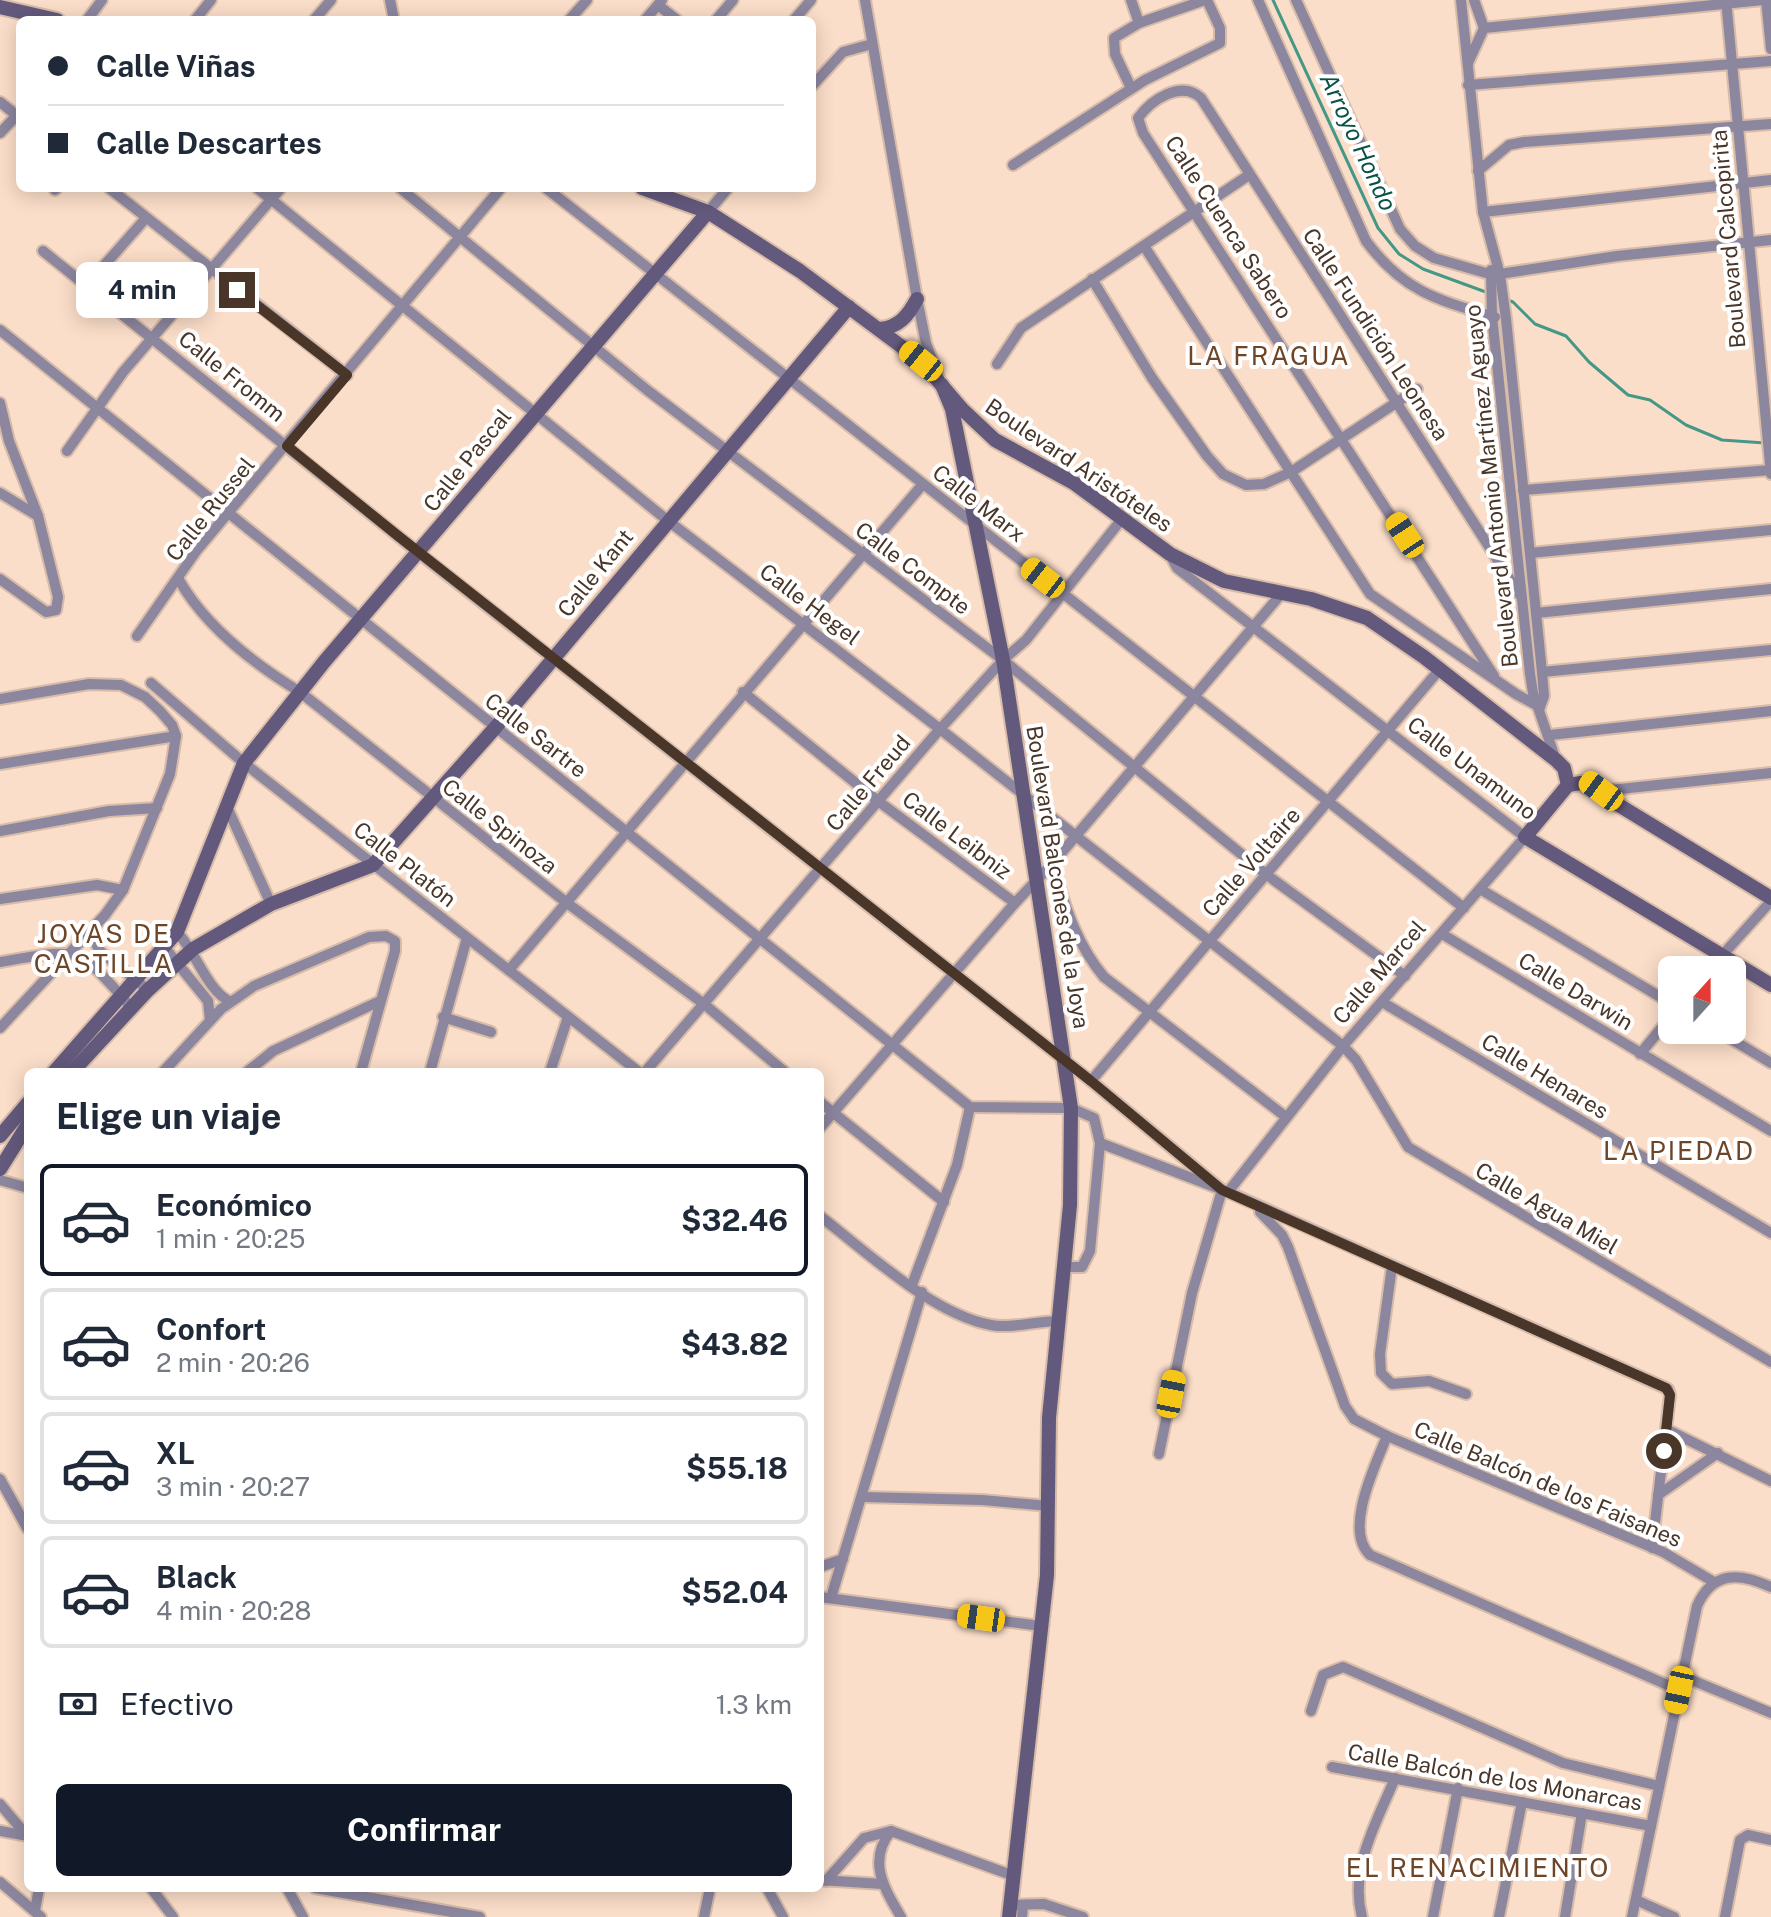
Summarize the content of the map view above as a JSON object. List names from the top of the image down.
{
  "streets": {
    "street": [
      "Calle Cuenca Sabero",
      "Boulevard Calcopirita",
      "Calle Fundición Leonesa",
      "Calle Fromm",
      "Calle Pascal",
      "Boulevard Aristóteles",
      "Boulevard Antonio Martínez Aguayo",
      "Calle Marx",
      "Calle Russel",
      "Calle Compte",
      "Calle Kant",
      "Calle Hegel",
      "Calle Sartre",
      "Calle Unamuno",
      "Calle Freud",
      "Calle Spinoza",
      "Calle Leibniz",
      "Calle Voltaire",
      "Calle Platón",
      "Boulevard Balcones de la Joya",
      "Calle Marcel",
      "Calle Darwin",
      "Calle Henares",
      "Calle Agua Miel",
      "Calle Balcón de los Faisanes",
      "Calle Balcón de los Monarcas"
    ]
  },
  "crossings": [
    ["Calle Cuenca Sabero", "Calle Fundición Leonesa"],
    ["Calle Fundición Leonesa", "Boulevard Antonio Martínez Aguayo"],
    ["Calle Fromm", "Calle Pascal"],
    ["Calle Fromm", "Calle Russel"],
    ["Calle Fromm", "Calle Kant"],
    ["Calle Fromm", "Calle Freud"],
    ["Calle Fromm", "Calle Voltaire"],
    ["Calle Fromm", "Boulevard Balcones de la Joya"],
    ["Calle Fromm", "Calle Marcel"],
    ["Calle Pascal", "Boulevard Aristóteles"],
    ["Calle Pascal", "Calle Marx"],
    ["Calle Pascal", "Calle Compte"],
    ["Calle Pascal", "Calle Hegel"],
    ["Calle Pascal", "Calle Sartre"],
    ["Calle Pascal", "Calle Spinoza"],
    ["Calle Pascal", "Calle Platón"],
    ["Boulevard Aristóteles", "Boulevard Antonio Martínez Aguayo"],
    ["Boulevard Aristóteles", "Calle Kant"],
    ["Boulevard Aristóteles", "Calle Unamuno"],
    ["Boulevard Aristóteles", "Calle Freud"],
    ["Boulevard Aristóteles", "Calle Leibniz"],
    ["Boulevard Aristóteles", "Calle Voltaire"],
    ["Boulevard Aristóteles", "Boulevard Balcones de la Joya"],
    ["Boulevard Aristóteles", "Calle Marcel"],
    ["Calle Marx", "Calle Kant"],
    ["Calle Marx", "Calle Freud"],
    ["Calle Marx", "Calle Leibniz"],
    ["Calle Marx", "Calle Voltaire"],
    ["Calle Marx", "Boulevard Balcones de la Joya"],
    ["Calle Marx", "Calle Marcel"],
    ["Calle Russel", "Calle Compte"],
    ["Calle Russel", "Calle Hegel"],
    ["Calle Russel", "Calle Sartre"],
    ["Calle Russel", "Calle Spinoza"],
    ["Calle Compte", "Calle Kant"],
    ["Calle Compte", "Calle Freud"],
    ["Calle Compte", "Calle Leibniz"],
    ["Calle Compte", "Calle Voltaire"],
    ["Calle Compte", "Boulevard Balcones de la Joya"],
    ["Calle Compte", "Calle Marcel"],
    ["Calle Kant", "Calle Hegel"],
    ["Calle Kant", "Calle Sartre"],
    ["Calle Kant", "Calle Spinoza"],
    ["Calle Kant", "Calle Platón"],
    ["Calle Hegel", "Calle Freud"],
    ["Calle Hegel", "Calle Leibniz"],
    ["Calle Hegel", "Calle Voltaire"],
    ["Calle Hegel", "Boulevard Balcones de la Joya"],
    ["Calle Hegel", "Calle Marcel"],
    ["Calle Hegel", "Calle Agua Miel"],
    ["Calle Sartre", "Calle Freud"],
    ["Calle Unamuno", "Calle Leibniz"],
    ["Calle Unamuno", "Calle Voltaire"],
    ["Calle Unamuno", "Calle Marcel"],
    ["Calle Freud", "Calle Spinoza"],
    ["Calle Freud", "Calle Leibniz"],
    ["Calle Freud", "Boulevard Balcones de la Joya"],
    ["Calle Leibniz", "Boulevard Balcones de la Joya"],
    ["Calle Marcel", "Calle Darwin"],
    ["Calle Marcel", "Calle Henares"],
    ["Calle Marcel", "Calle Agua Miel"]
  ],
  "districts": [
    "LA FRAGUA",
    "JOYAS DE CASTILLA",
    "LA PIEDAD",
    "EL RENACIMIENTO"
  ],
  "water": ["Arroyo Hondo"],
  "north": "top",
  "page": {
    "banner": ["Calle Viñas", "Calle Descartes"],
    "bubble": "4 min",
    "heading": "Elige un viaje",
    "list": [
      {
        "name": "Económico",
        "note": "1 min · 20:25",
        "value": "$32.46"
      },
      {
        "name": "Confort",
        "note": "2 min · 20:26",
        "value": "$43.82"
      },
      {
        "name": "XL",
        "note": "3 min · 20:27",
        "value": "$55.18"
      },
      {
        "name": "Black",
        "note": "4 min · 20:28",
        "value": "$52.04"
      }
    ],
    "pay": ["Efectivo", "1.3 km"],
    "buttons": "Confirmar"
  }
}
